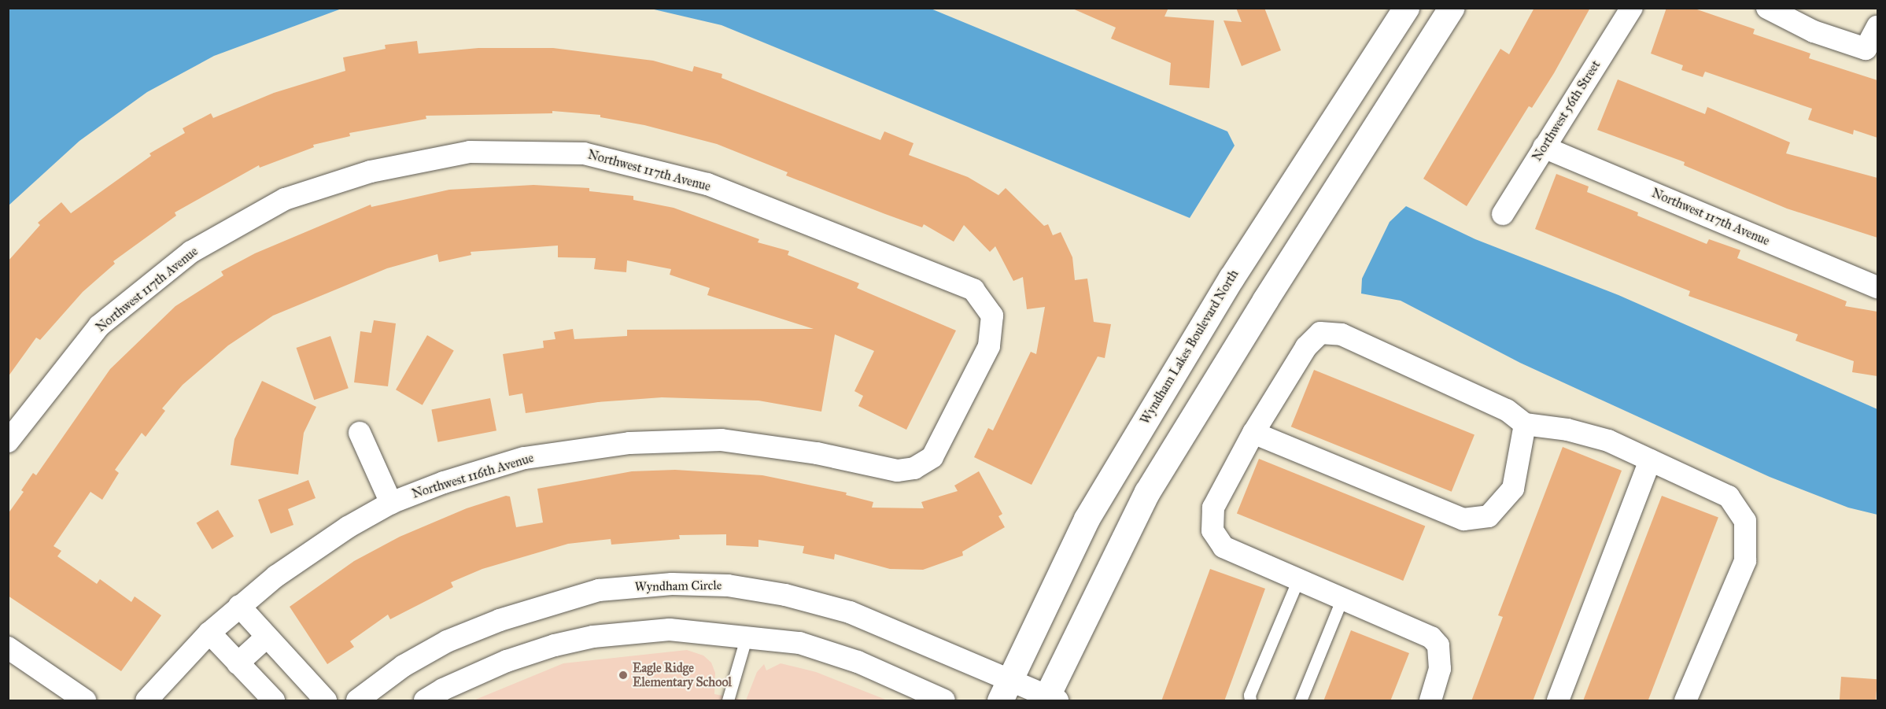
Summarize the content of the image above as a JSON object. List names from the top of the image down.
{
  "streets": {
    "street": [
      "Northwest 56th Street",
      "Northwest 117th Avenue",
      "Wyndham Lakes Boulevard North",
      "Northwest 116th Avenue",
      "Wyndham Circle"
    ]
  },
  "crossings": [
    ["Northwest 56th Street", "Northwest 117th Avenue"],
    ["Northwest 117th Avenue", "Northwest 116th Avenue"],
    ["Wyndham Lakes Boulevard North", "Wyndham Circle"]
  ],
  "places": ["Eagle Ridge Elementary School"]
}
